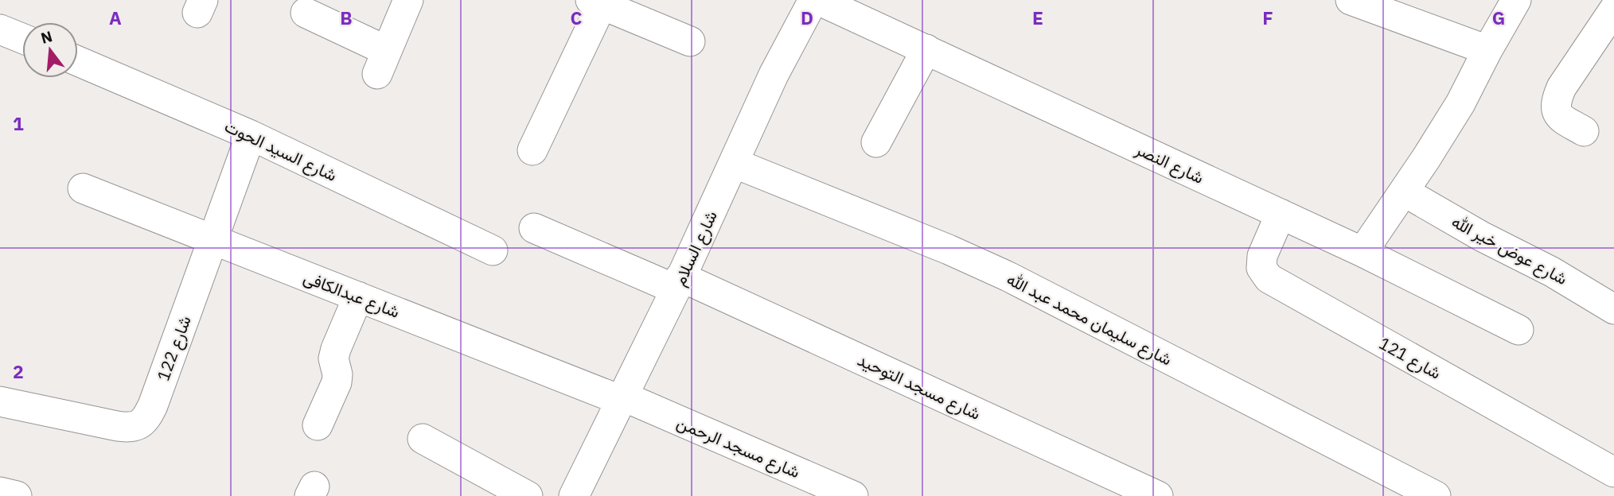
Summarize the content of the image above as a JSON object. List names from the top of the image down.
{
  "streets": {
    "street": [
      "شارع السيد الحوت",
      "شارع النصر",
      "شارع السلام",
      "شارع عوض خير الله",
      "شارع عبدالكافى",
      "شارع سليمان محمد عبد الله",
      "شارع 122",
      "شارع 121",
      "شارع مسجد التوحيد",
      "شارع مسجد الرحمن"
    ]
  },
  "crossings": [
    ["شارع السيد الحوت", "شارع 122"],
    ["شارع النصر", "شارع 121"],
    ["شارع السلام", "شارع عبدالكافى"],
    ["شارع السلام", "شارع سليمان محمد عبد الله"],
    ["شارع السلام", "شارع مسجد التوحيد"],
    ["شارع السلام", "شارع مسجد الرحمن"],
    ["شارع عبدالكافى", "شارع 122"],
    ["شارع عبدالكافى", "شارع مسجد الرحمن"]
  ],
  "north": "top",
  "grid": {
    "columns": [
      "A",
      "B",
      "C",
      "D",
      "E",
      "F",
      "G"
    ],
    "rows": ["1", "2"]
  }
}
